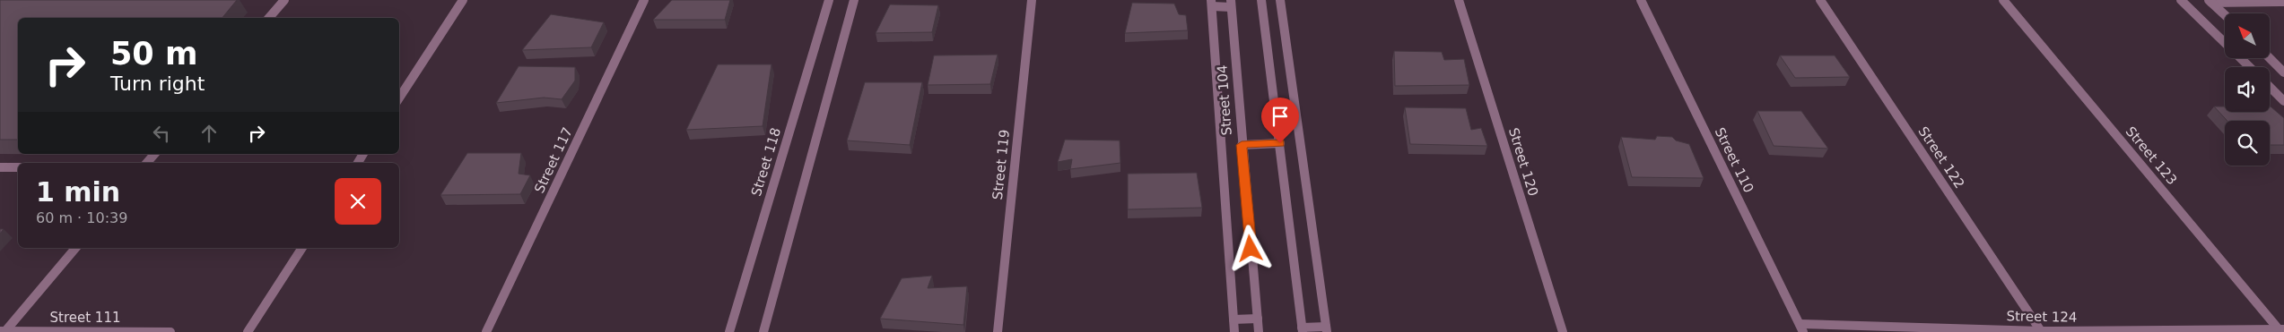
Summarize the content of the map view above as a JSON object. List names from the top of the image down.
{
  "streets": {
    "street": [
      "Street 104",
      "Street 123",
      "Street 122",
      "Street 117",
      "Street 110",
      "Street 118",
      "Street 120",
      "Street 119",
      "Street 124",
      "Street 111"
    ]
  },
  "crossings": [
    ["Street 123", "Street 124"],
    ["Street 122", "Street 124"],
    ["Street 110", "Street 124"]
  ],
  "north": "top left",
  "page": {
    "turn": ["50 m", "Turn right"],
    "heading": ["1 min", "60 m · 10:39"]
  }
}
